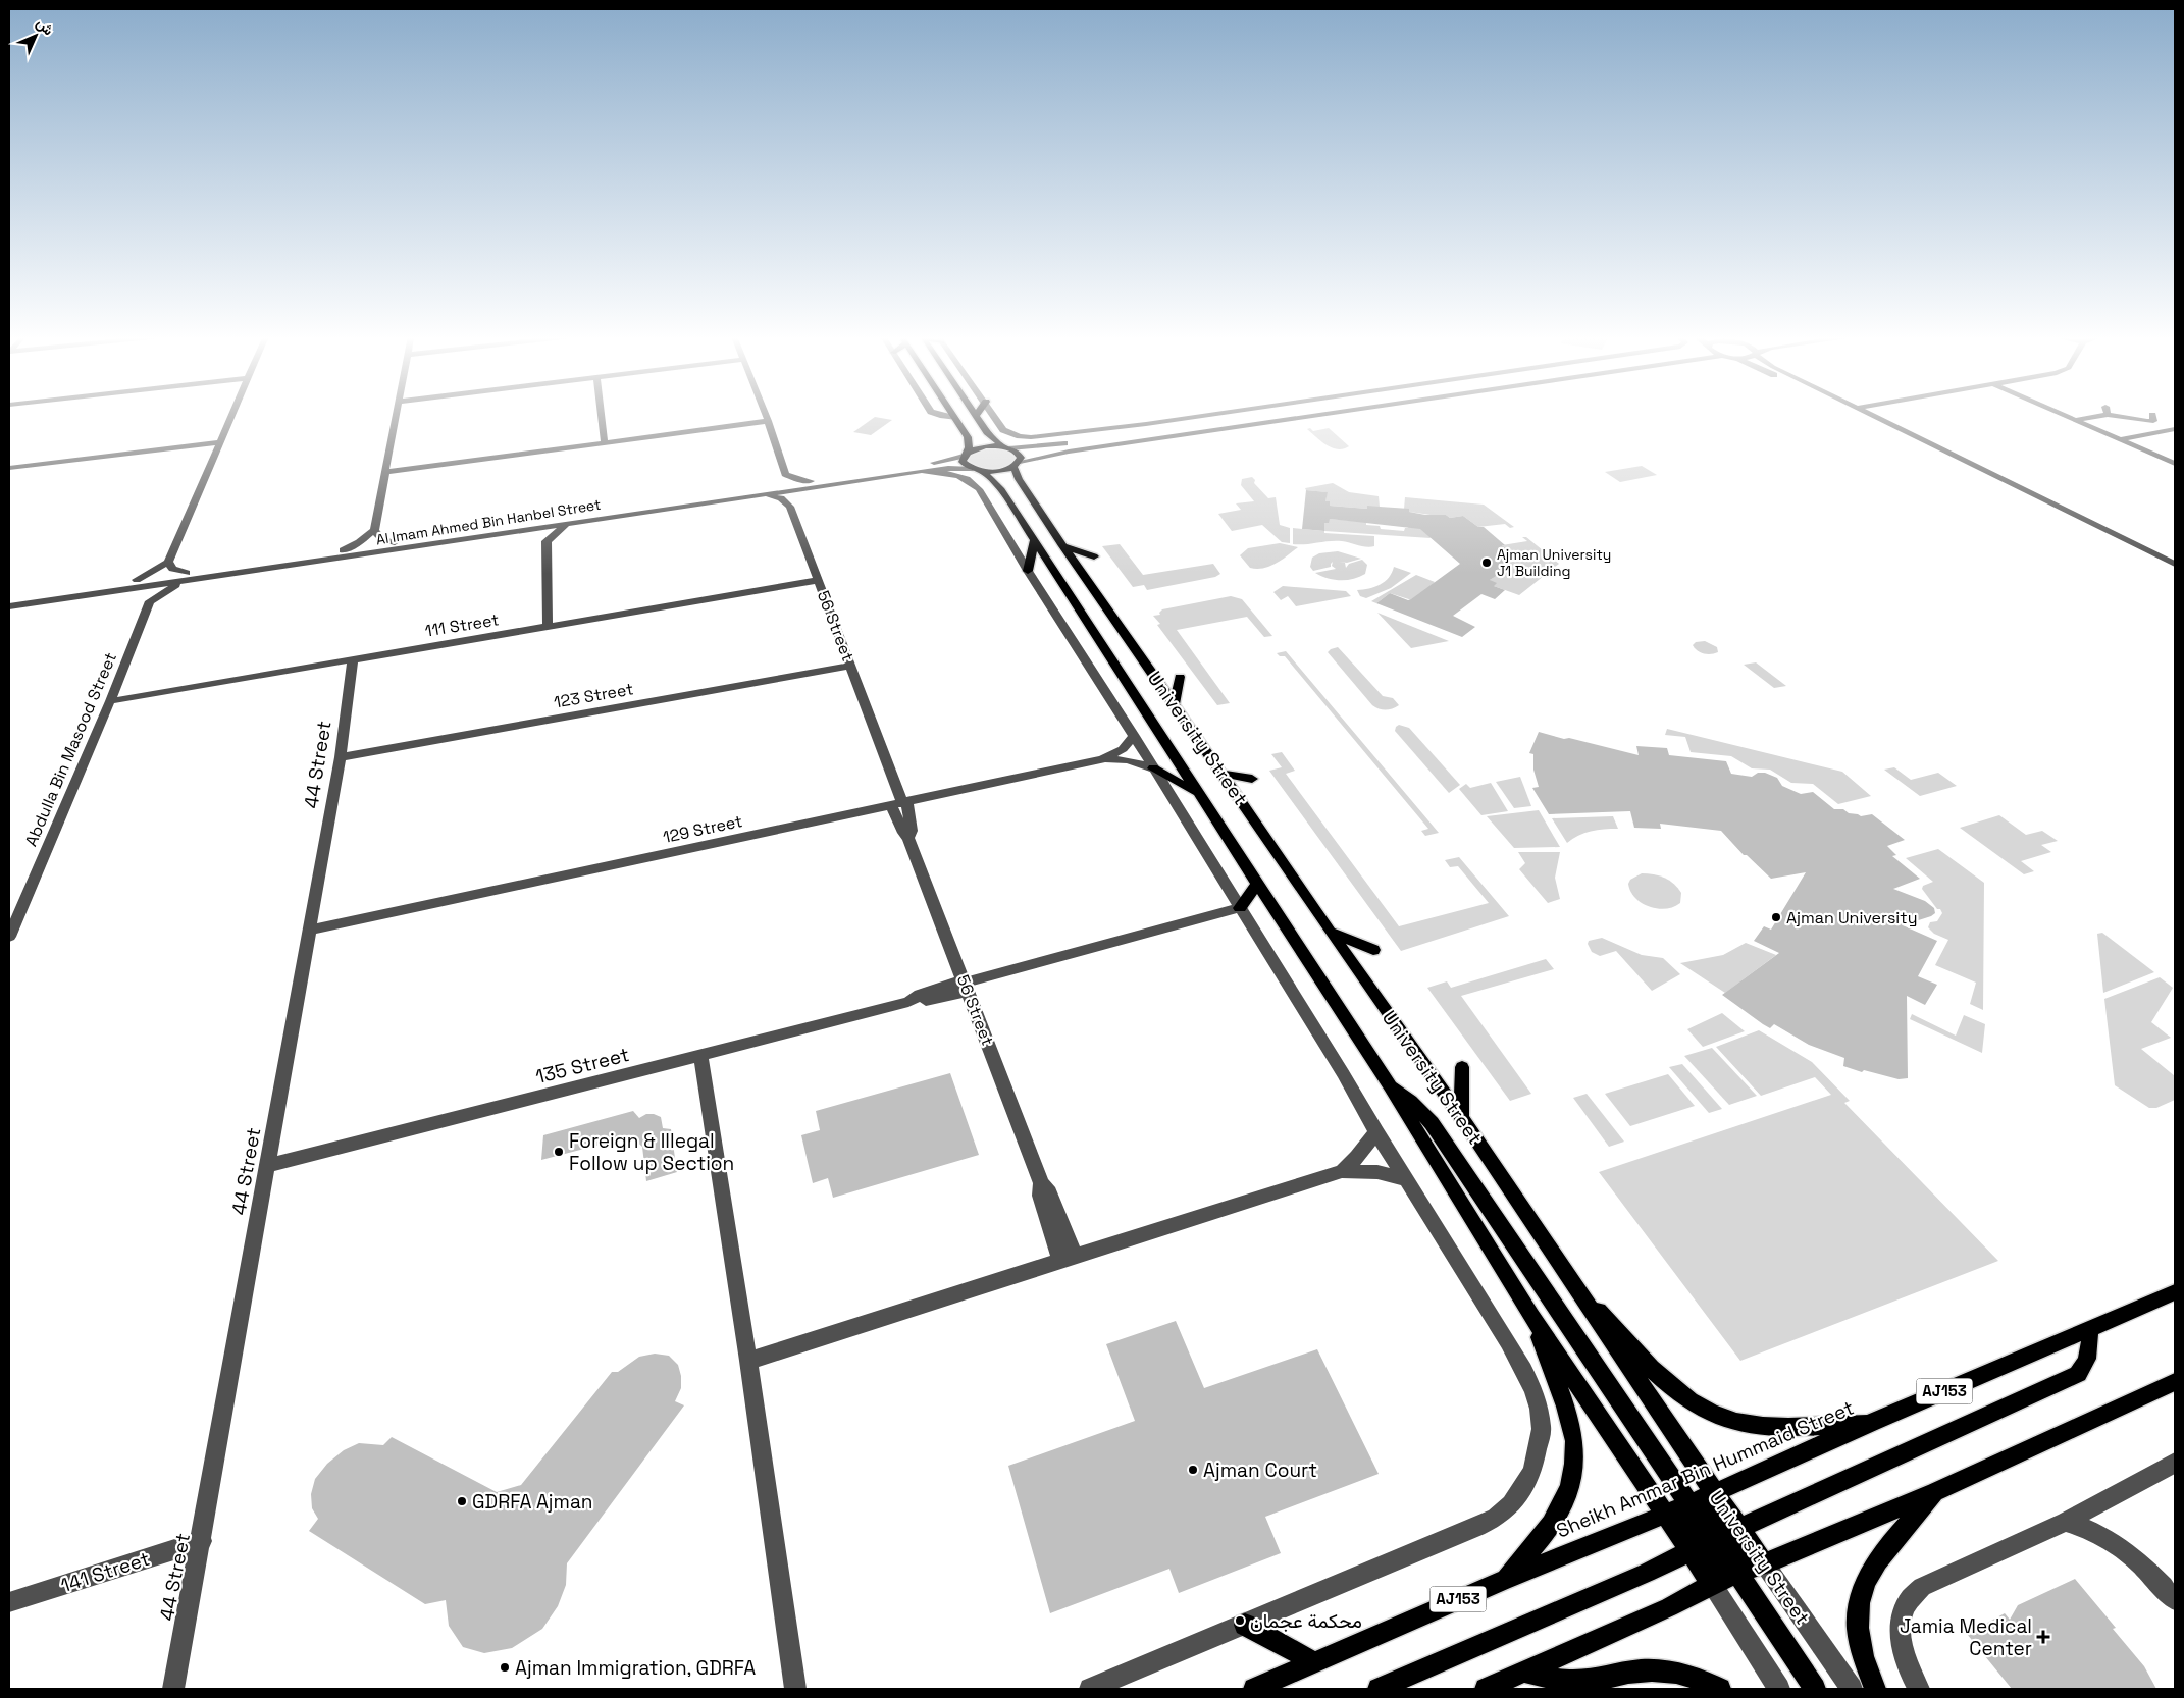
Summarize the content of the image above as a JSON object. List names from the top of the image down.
{
  "streets": {
    "main road": ["University Street", "AJ153", "Sheikh Ammar Bin Hummaid Street"],
    "street": [
      "Al Imam Ahmed Bin Hanbel Street",
      "111 Street",
      "56 Street",
      "123 Street",
      "Abdulla Bin Masood Street",
      "44 Street",
      "129 Street",
      "135 Street",
      "141 Street"
    ]
  },
  "crossings": [
    ["Al Imam Ahmed Bin Hanbel Street", "University Street"],
    ["111 Street", "56 Street"],
    ["111 Street", "Abdulla Bin Masood Street"],
    ["111 Street", "44 Street"],
    ["56 Street", "123 Street"],
    ["56 Street", "129 Street"],
    ["56 Street", "135 Street"],
    ["123 Street", "44 Street"],
    ["University Street", "Sheikh Ammar Bin Hummaid Street"],
    ["44 Street", "129 Street"],
    ["44 Street", "135 Street"],
    ["44 Street", "141 Street"]
  ],
  "places": {
    "other": [
      "Ajman University J1 Building",
      "Ajman University",
      "Foreign & Illegal Follow up Section",
      "Ajman Court",
      "GDRFA Ajman",
      "محكمة عجمان",
      "Ajman Immigration, GDRFA"
    ],
    "health": ["Jamia Medical Center"]
  },
  "north": "top right"
}
